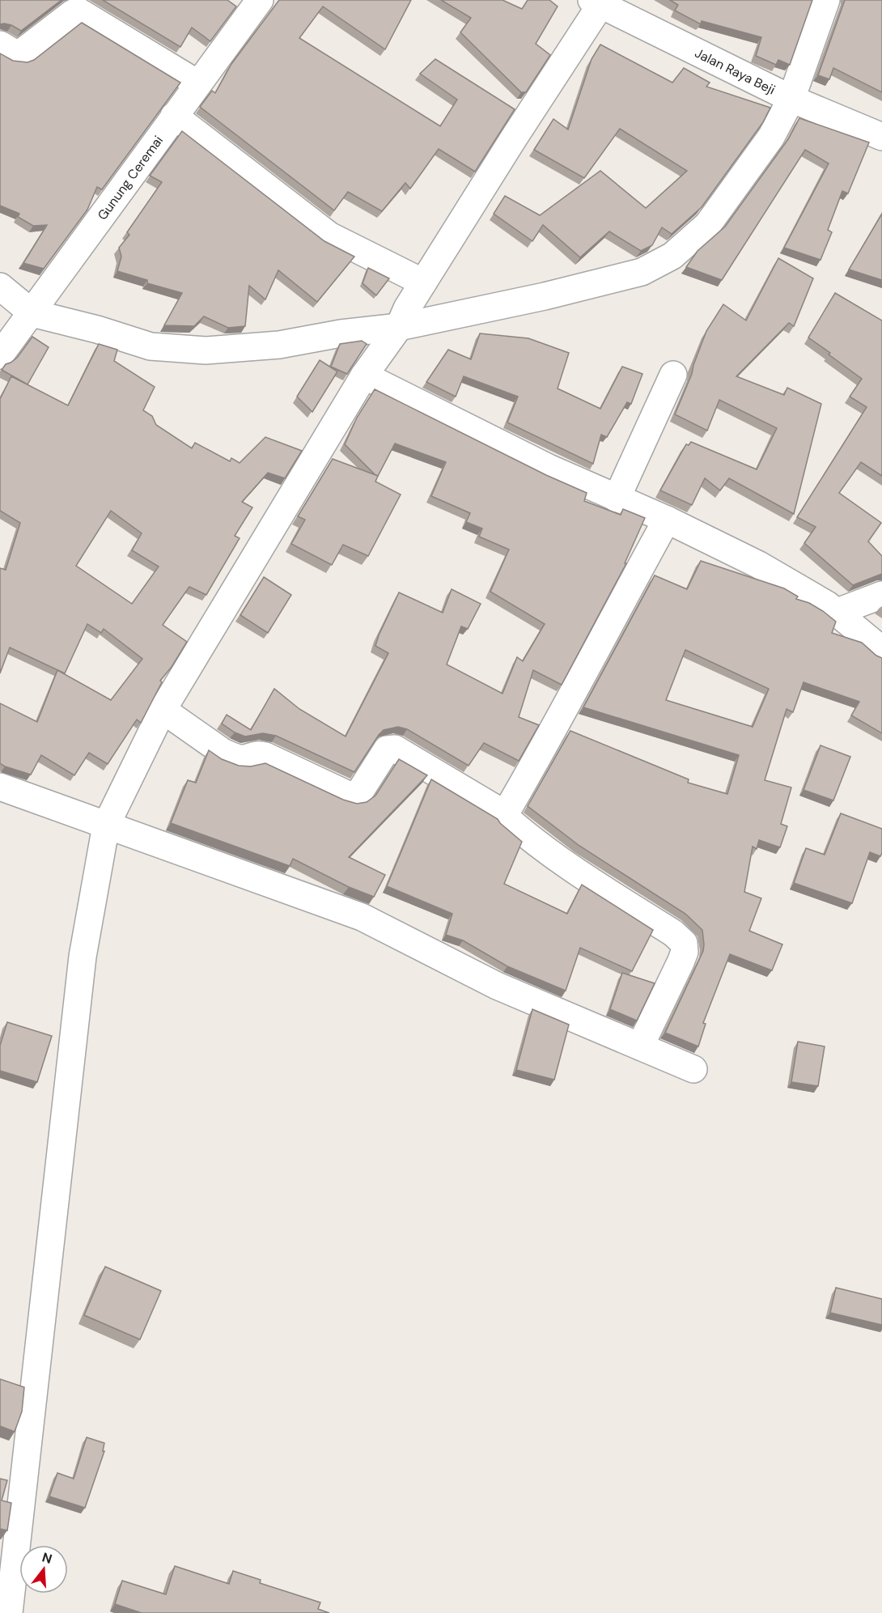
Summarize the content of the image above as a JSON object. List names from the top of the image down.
{
  "streets": {
    "street": ["Jalan Raya Beji", "Gunung Ceremai"]
  },
  "north": "top"
}
